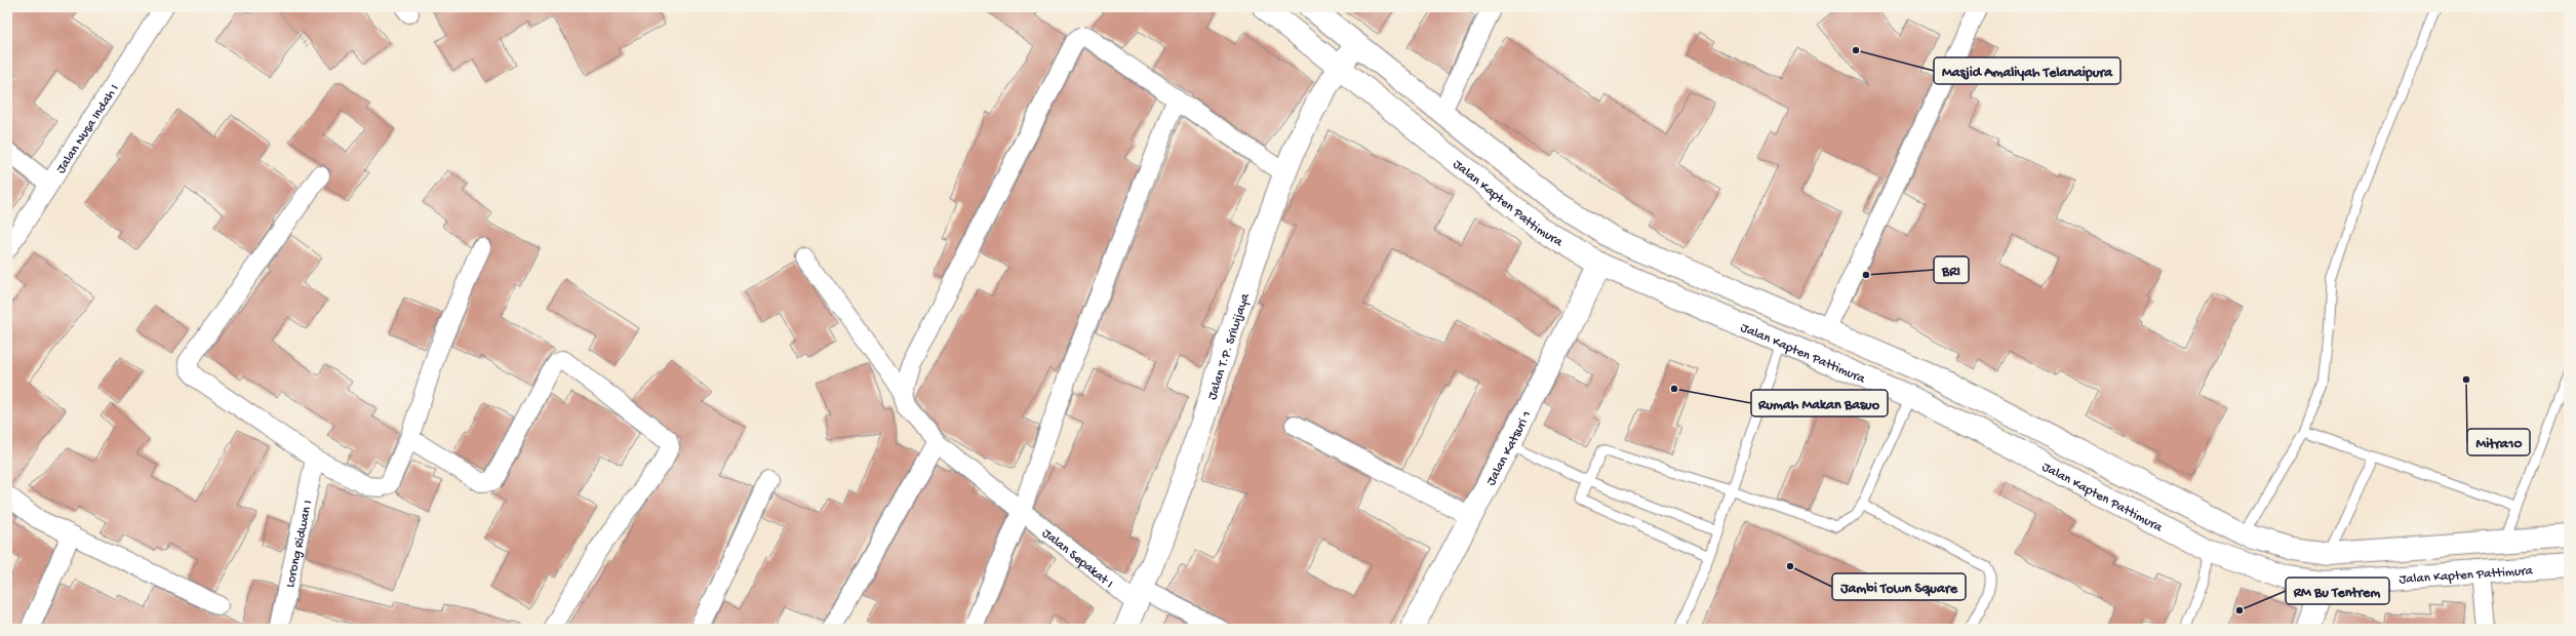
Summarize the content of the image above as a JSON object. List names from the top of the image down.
{
  "streets": {
    "main road": ["Jalan Kapten Pattimura", "Jalan T.P. Sriwijaya", "Jalan Katsuri 1"],
    "street": ["Jalan Nusa Indah I", "Lorong Ridwan I", "Jalan Sepakat I"]
  },
  "crossings": [
    ["Jalan Kapten Pattimura", "Jalan T.P. Sriwijaya"],
    ["Jalan Kapten Pattimura", "Jalan Katsuri 1"],
    ["Jalan T.P. Sriwijaya", "Jalan Sepakat I"]
  ],
  "places": [
    "Masjid Amaliyah Telanaipura",
    "BRI",
    "Mitra10",
    "Rumah Makan Basuo",
    "Jambi Town Square",
    "RM Bu Tentrem"
  ]
}
